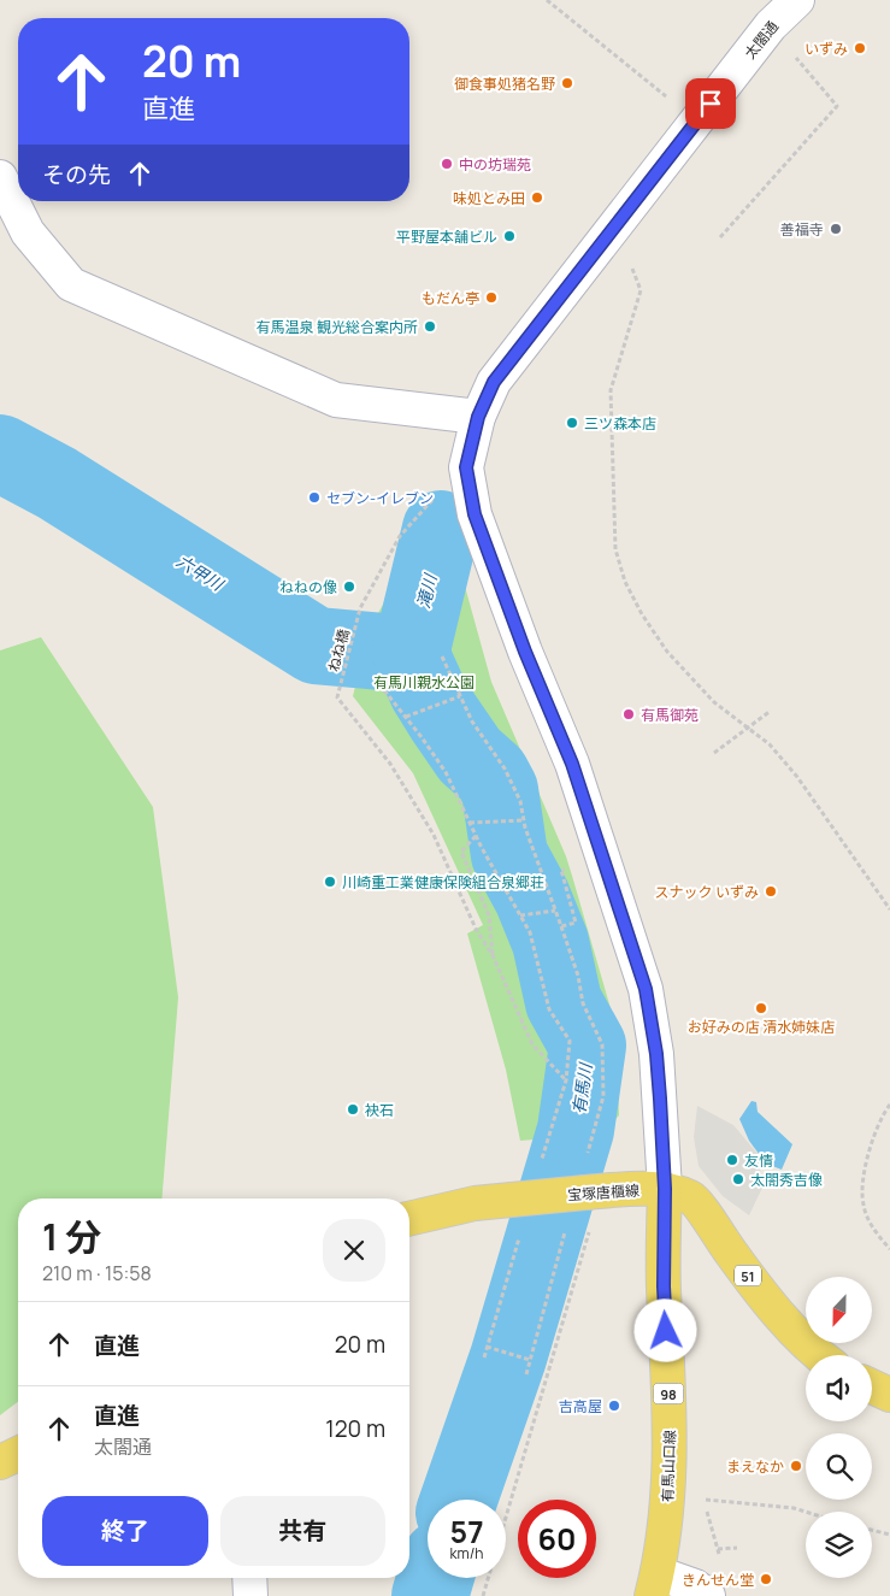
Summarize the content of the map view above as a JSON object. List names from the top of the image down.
{
  "streets": {
    "main road": [
      "宝塚唐櫃線",
      "51",
      "98",
      "有馬山口線"
    ],
    "street": ["太閤通"],
    "path": ["ねね橋"]
  },
  "crossings": [
    ["太閤通", "ねね橋"],
    ["宝塚唐櫃線", "有馬山口線"]
  ],
  "water": ["六甲川", "滝川", "有馬川"],
  "parks": ["有馬川親水公園"],
  "places": [
    "いずみ",
    "御食事処猪名野",
    "中の坊瑞苑",
    "味処とみ田",
    "善福寺",
    "平野屋本舗ビル",
    "もだん亭",
    "有馬温泉 観光総合案内所",
    "三ツ森本店",
    "セブン-イレブン",
    "ねねの像",
    "有馬御苑",
    "川崎重工業健康保険組合泉郷荘",
    "スナック いずみ",
    "お好みの店 清水姉妹店",
    "袂石",
    "友情",
    "太閤秀吉像",
    "吉高屋",
    "まえなか",
    "きんせん堂"
  ],
  "north": "bottom",
  "page": {
    "turn": ["20 m", "直進"],
    "then": "その先",
    "heading": ["1 分", "210 m · 15:58"],
    "list": [
      {
        "name": "直進",
        "value": "20 m"
      },
      {
        "name": "直進",
        "note": "太閤通",
        "value": "120 m"
      }
    ],
    "buttons": ["終了", "共有"],
    "speed": "57 km/h",
    "limit": "60"
  }
}
